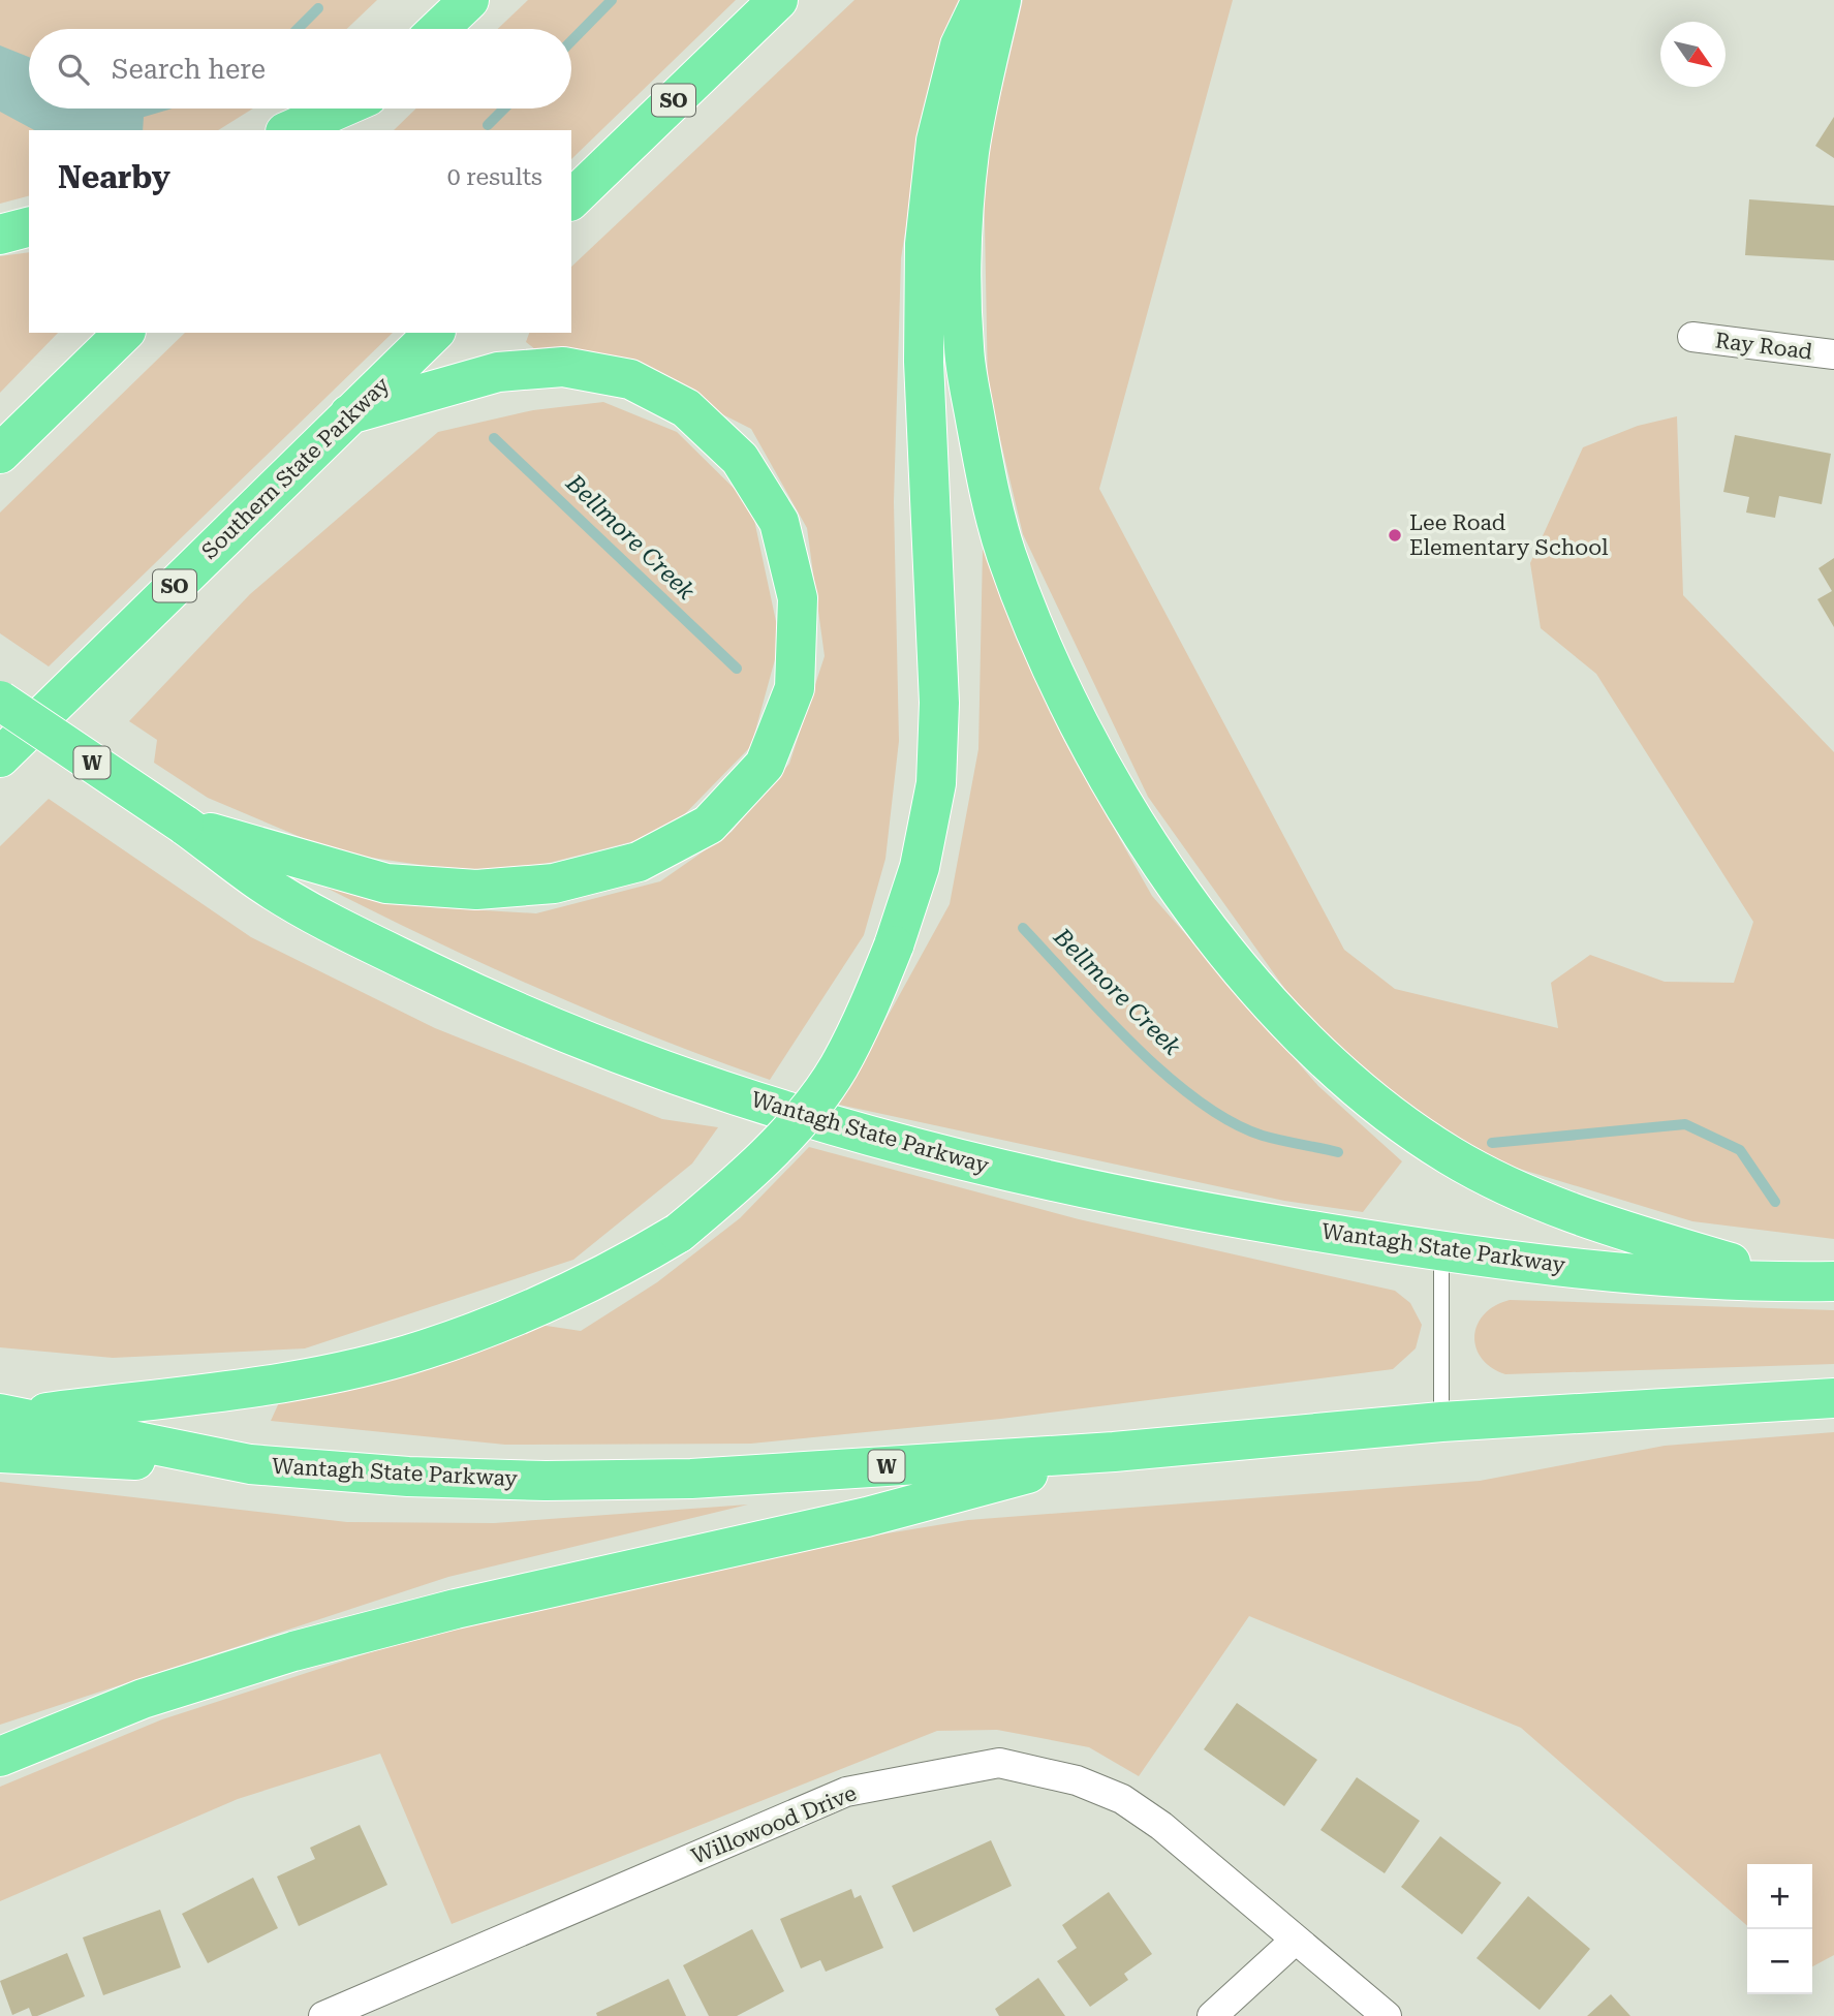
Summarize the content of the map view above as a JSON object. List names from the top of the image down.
{
  "streets": {
    "highway": [
      "SO",
      "Southern State Parkway",
      "W",
      "Wantagh State Parkway"
    ],
    "street": ["Ray Road", "Willowood Drive"]
  },
  "water": ["Bellmore Creek"],
  "places": ["Lee Road Elementary School"],
  "north": "bottom right",
  "page": {
    "search": "Search here",
    "heading": ["Nearby", "0 results"],
    "map_buttons": ["+", "−"]
  }
}
